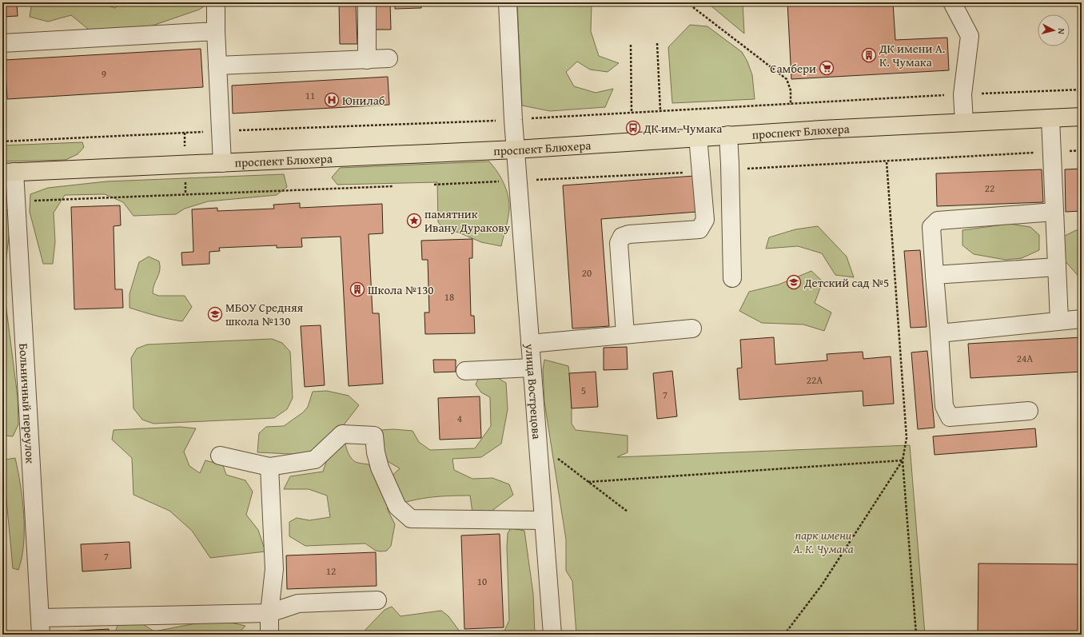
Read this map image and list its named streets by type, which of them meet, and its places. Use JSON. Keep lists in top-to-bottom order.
{
  "streets": {
    "main road": ["проспект Блюхера"],
    "street": ["улица Вострецова", "Больничный переулок"]
  },
  "crossings": [
    ["проспект Блюхера", "улица Вострецова"],
    ["проспект Блюхера", "Больничный переулок"]
  ],
  "parks": ["парк имени А. К. Чумака"],
  "places": {
    "building": ["ДК имени А. К. Чумака", "Школа №130"],
    "supermarket": ["Самбери"],
    "hospital": ["Юнилаб"],
    "bus stop": ["ДК им. Чумака"],
    "place": ["памятник Ивану Дуракову"],
    "school or university": ["Детский сад №5", "МБОУ Средняя школа №130"]
  },
  "house_numbers": [
    "9",
    "11",
    "22",
    "20",
    "18",
    "24А",
    "22А",
    "5",
    "7",
    "4",
    "7",
    "12",
    "10"
  ],
  "north": "right"
}
